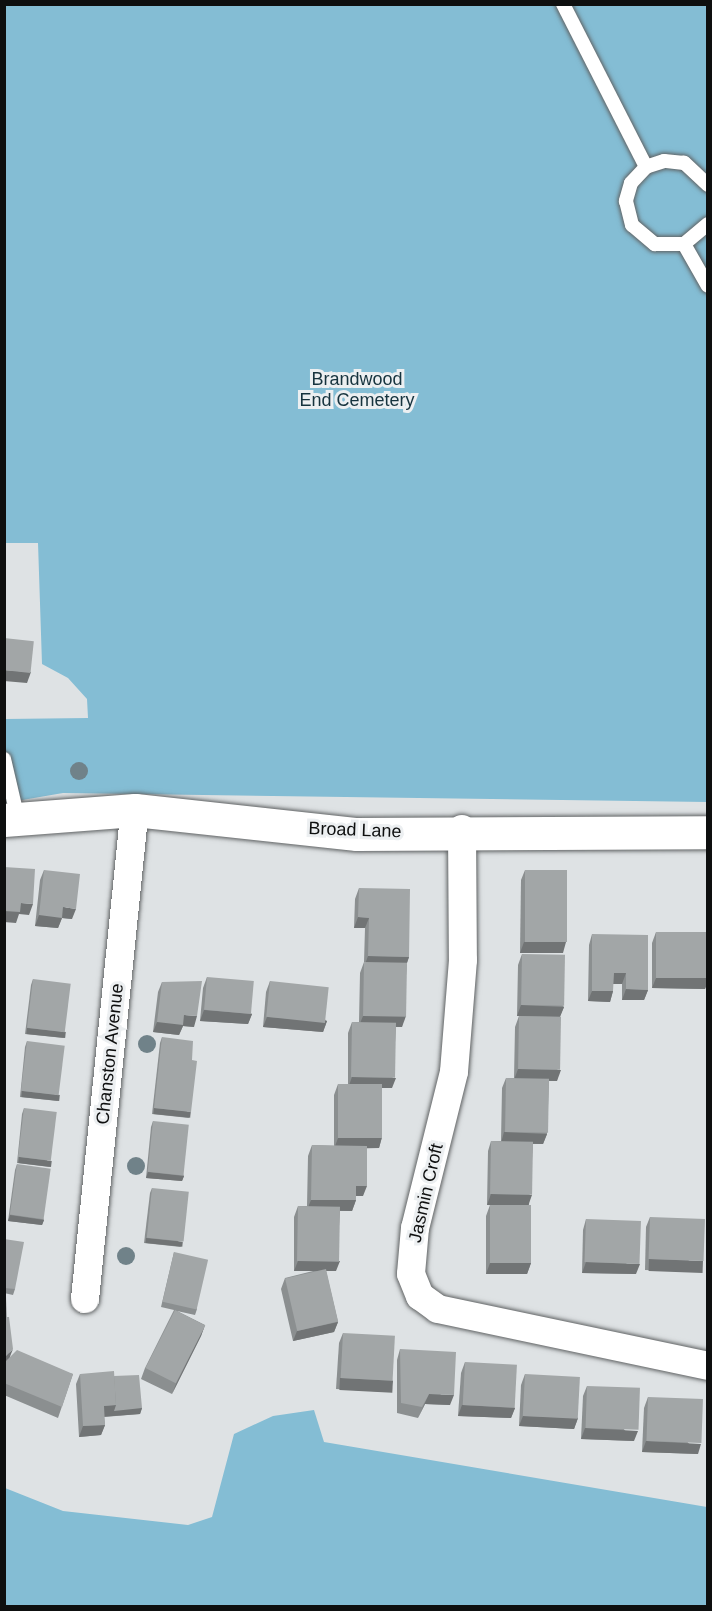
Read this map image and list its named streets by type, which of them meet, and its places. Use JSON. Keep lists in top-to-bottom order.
{
  "streets": {
    "street": ["Broad Lane", "Chanston Avenue", "Jasmin Croft"]
  },
  "crossings": [
    ["Broad Lane", "Chanston Avenue"],
    ["Broad Lane", "Jasmin Croft"]
  ],
  "parks": ["Brandwood End Cemetery"]
}
